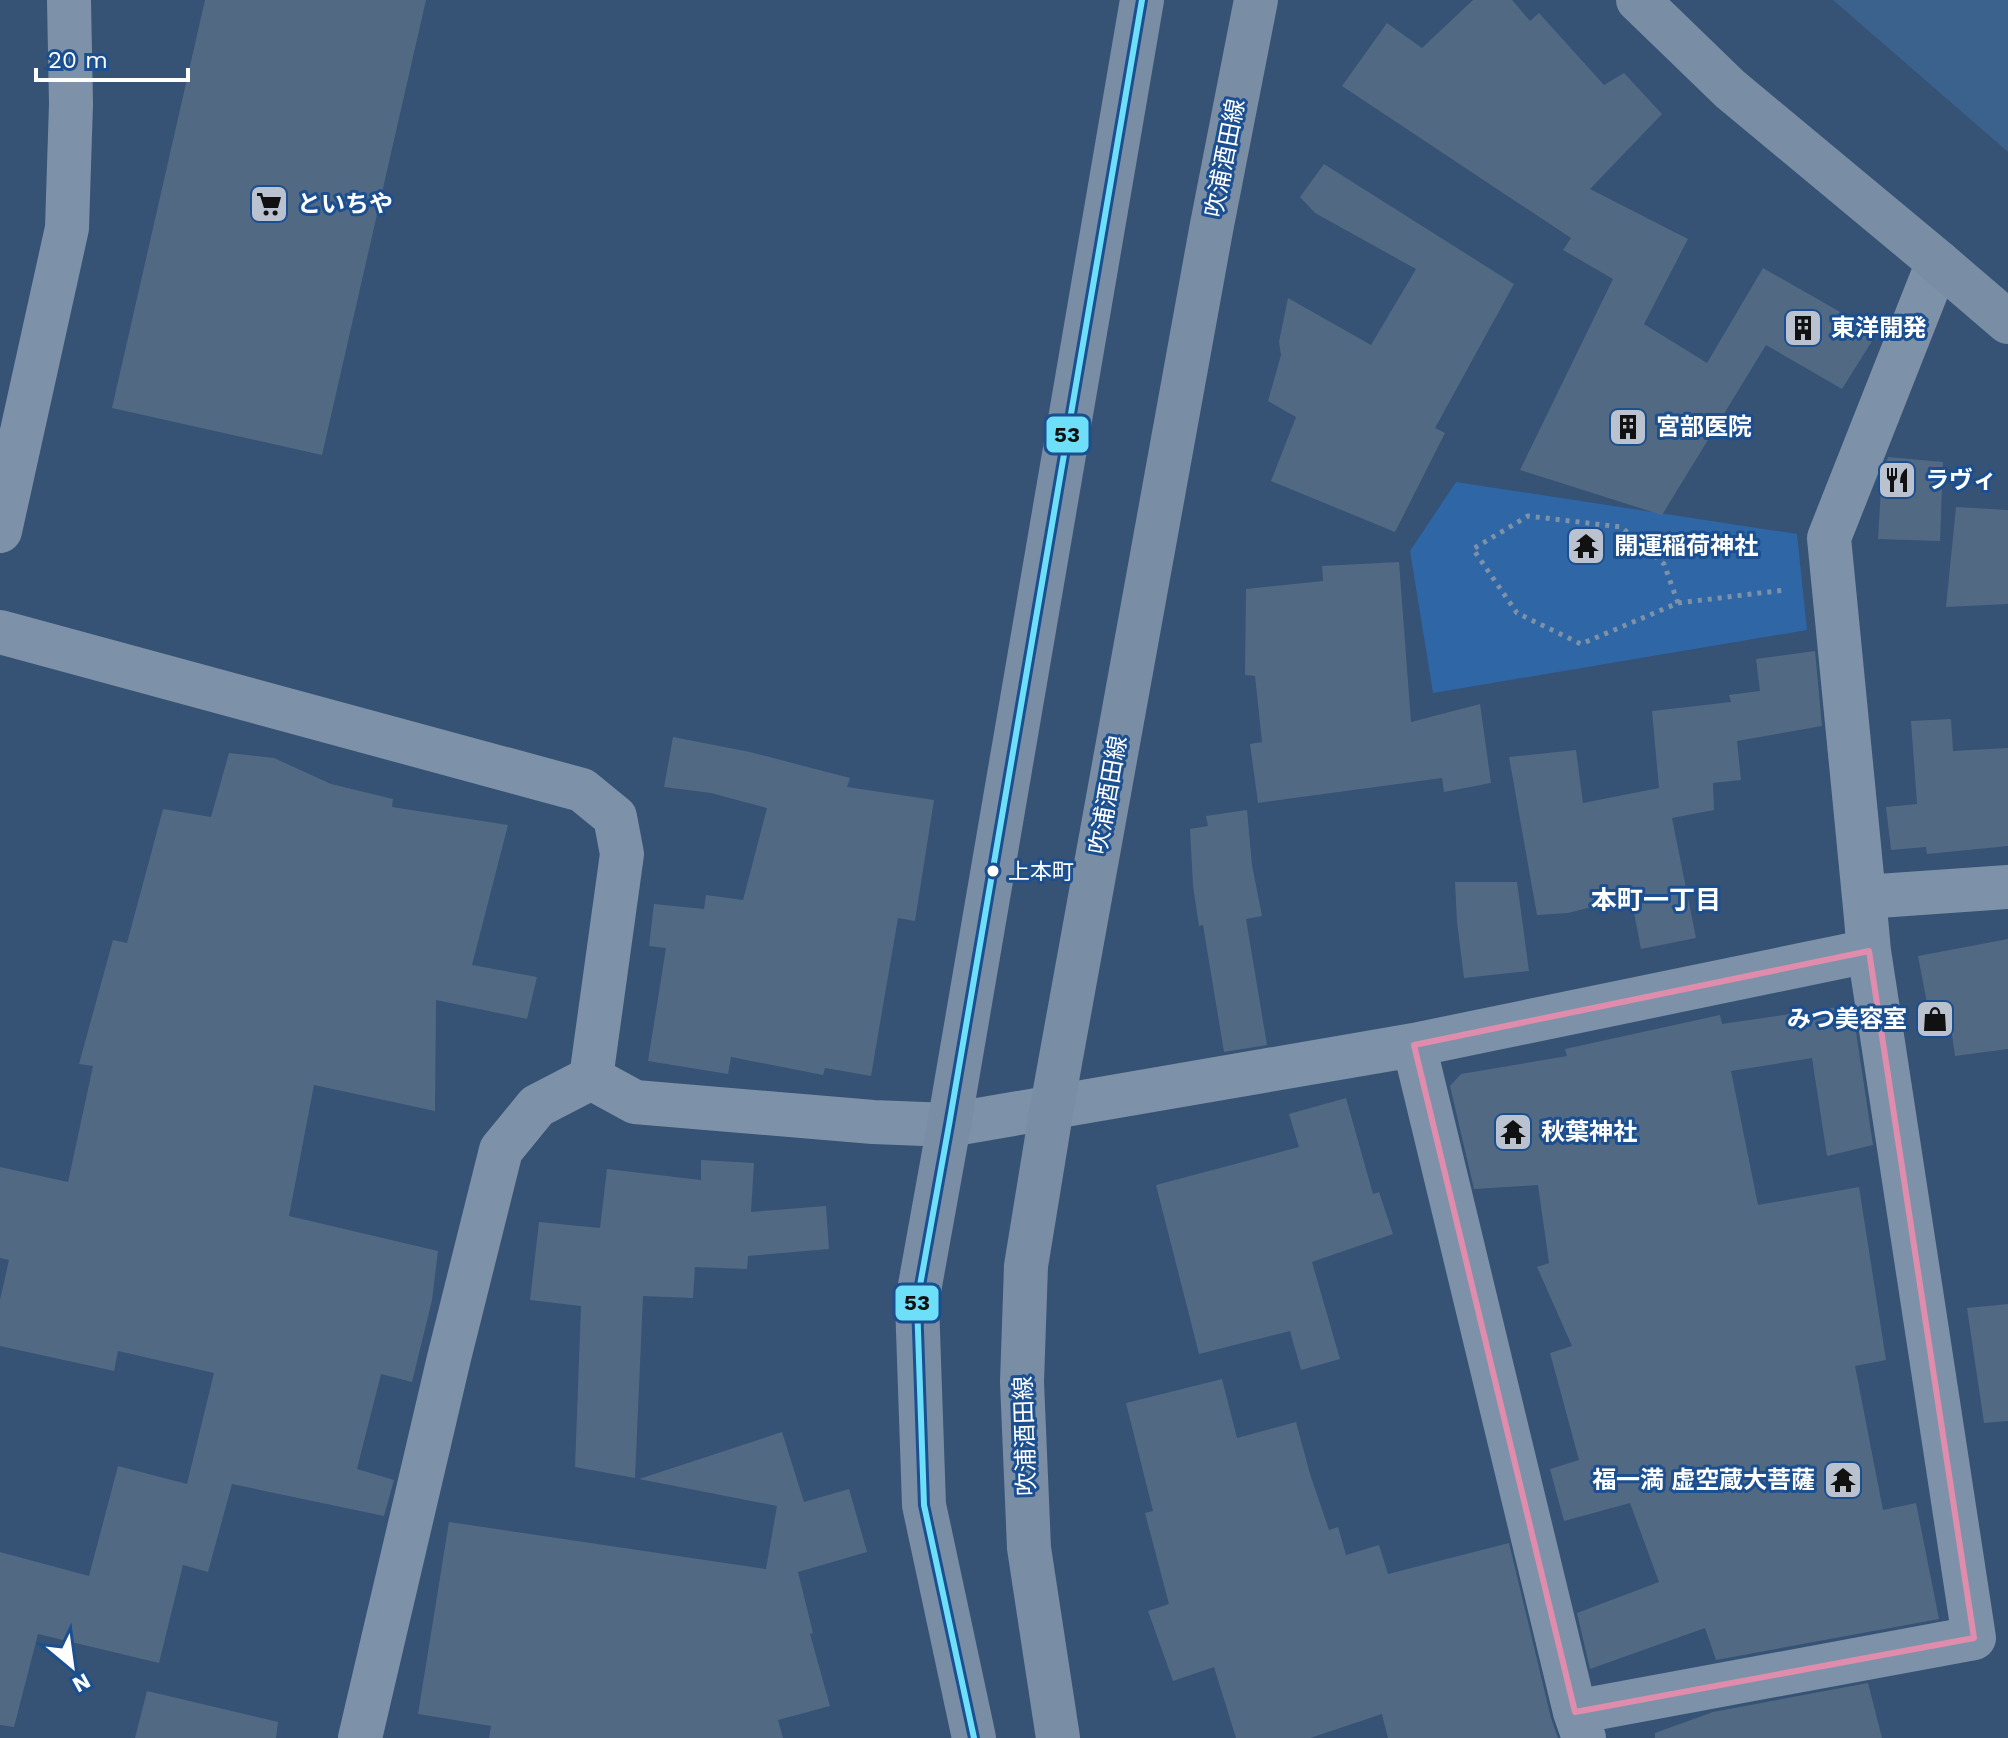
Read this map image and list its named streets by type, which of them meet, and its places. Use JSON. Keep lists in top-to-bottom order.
{
  "streets": {
    "main road": ["吹浦酒田線"]
  },
  "districts": ["本町一丁目"],
  "places": {
    "supermarket": ["といちや"],
    "building": ["東洋開発", "宮部医院"],
    "restaurant": ["ラヴィ"],
    "temple": ["開運稲荷神社", "秋葉神社", "福一満 虚空蔵大菩薩"],
    "other": ["上本町"],
    "shop": ["みつ美容室"]
  },
  "lines": ["transit line 53"],
  "scale_bar": "20 m",
  "north": "bottom right"
}
